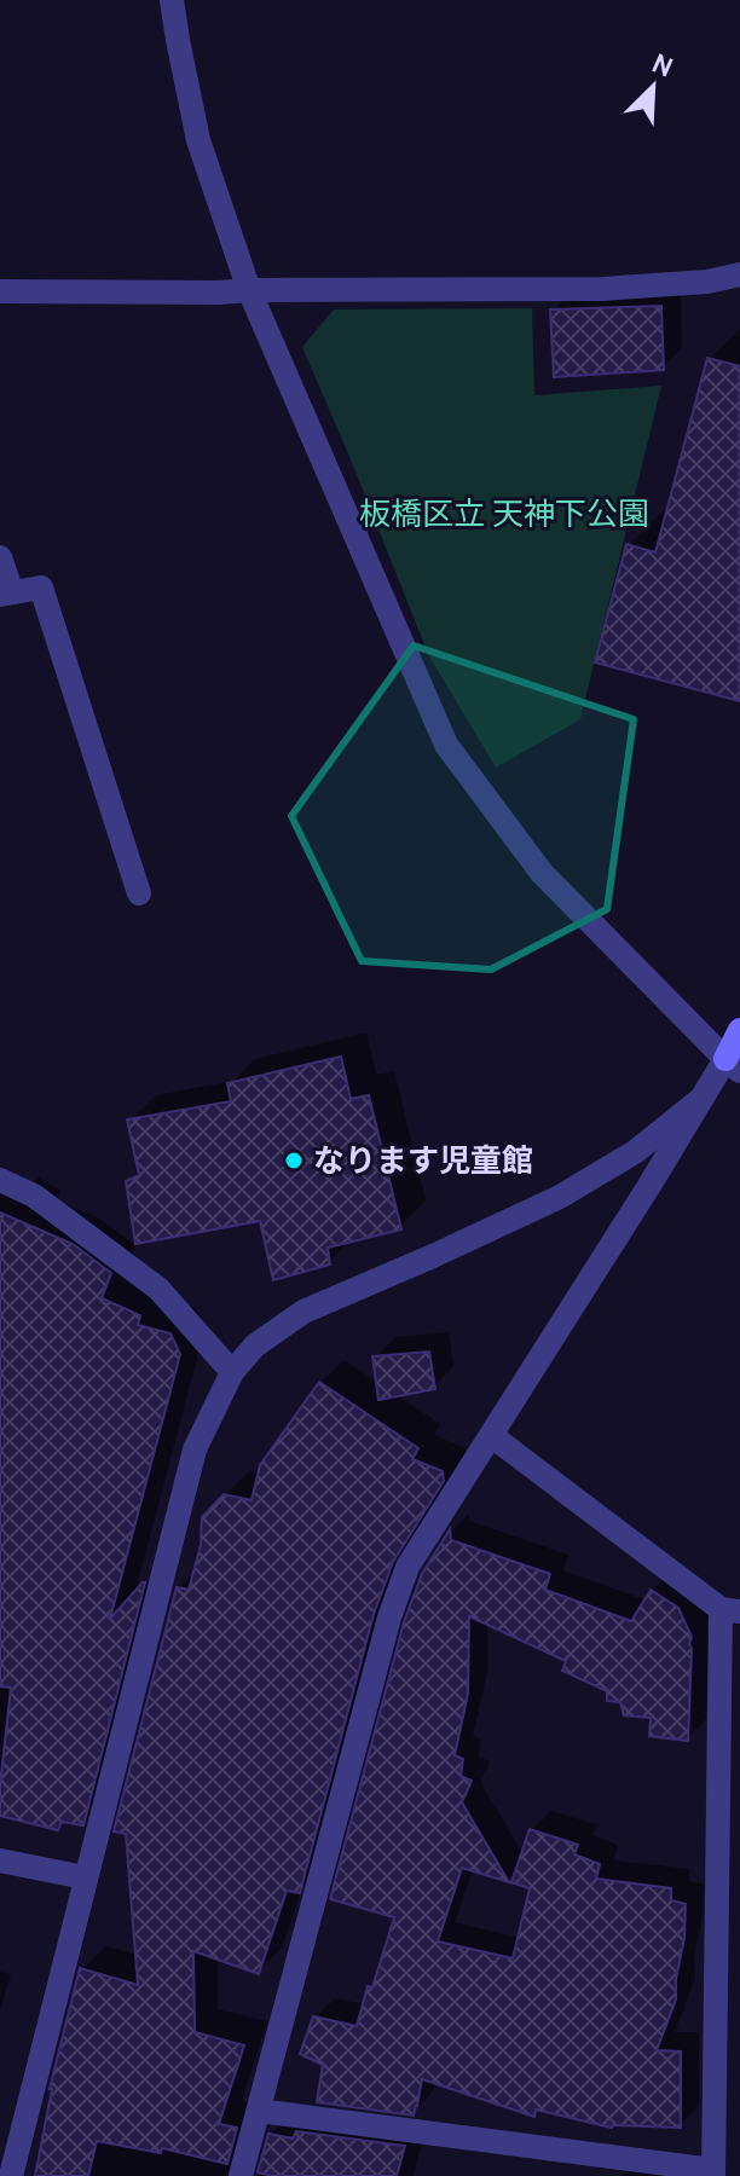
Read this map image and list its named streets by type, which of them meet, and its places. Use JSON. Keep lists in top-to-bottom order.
{
  "parks": ["板橋区立 天神下公園"],
  "places": ["なります児童館"],
  "north": "top right"
}
